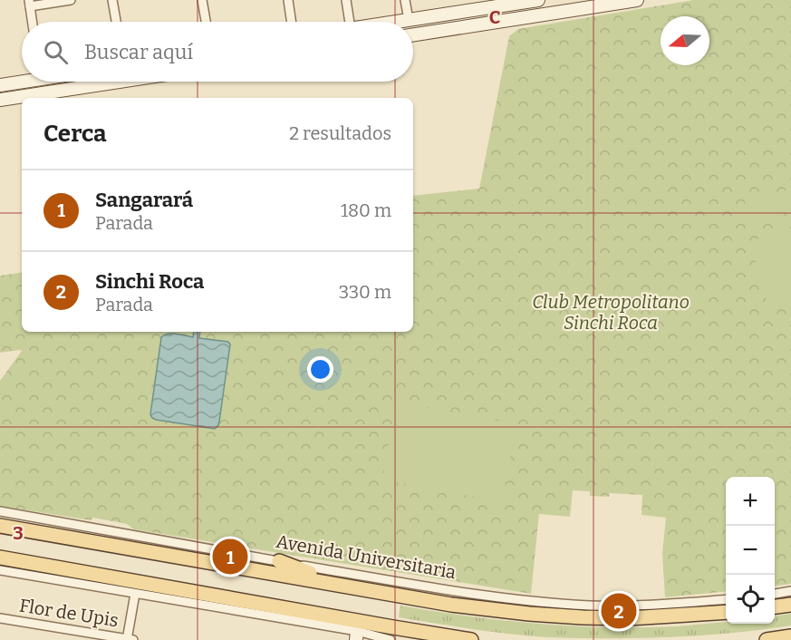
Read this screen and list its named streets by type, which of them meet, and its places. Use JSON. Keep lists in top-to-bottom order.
{
  "streets": {
    "main road": ["Avenida Universitaria"],
    "street": ["Flor de Upis"]
  },
  "parks": ["Club Metropolitano Sinchi Roca"],
  "north": "left",
  "page": {
    "search": "Buscar aquí",
    "heading": ["Cerca", "2 resultados"],
    "list": [
      {
        "mark": "1",
        "name": "Sangarará",
        "note": "Parada",
        "value": "180 m"
      },
      {
        "mark": "2",
        "name": "Sinchi Roca",
        "note": "Parada",
        "value": "330 m"
      }
    ],
    "map_buttons": ["+", "−"],
    "pins": ["1", "2"]
  },
  "grid": {
    "columns": ["C"],
    "rows": ["3"]
  }
}
